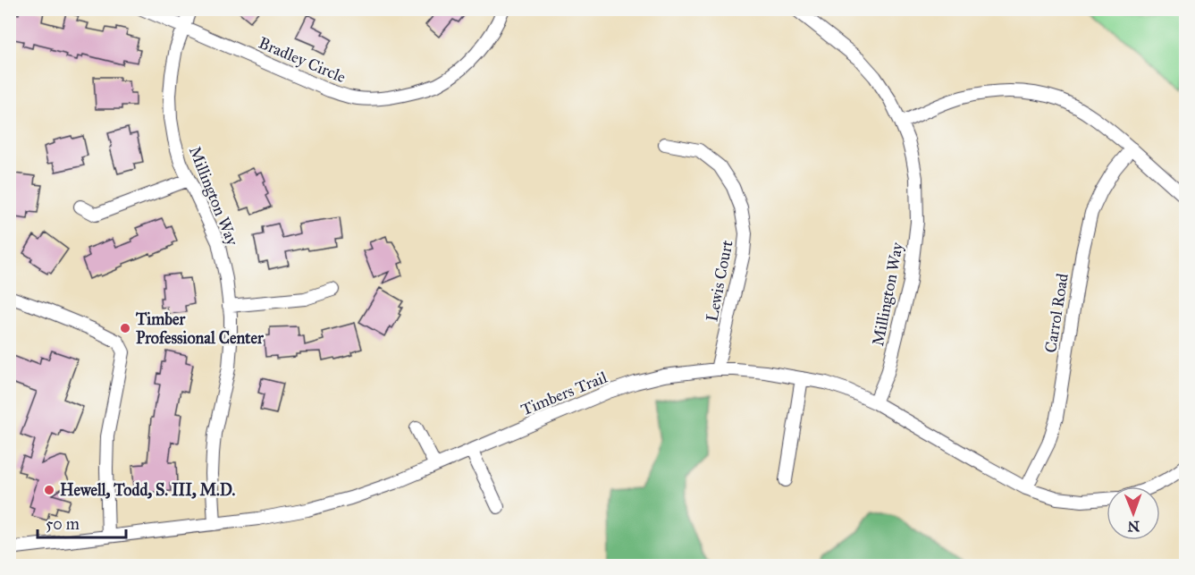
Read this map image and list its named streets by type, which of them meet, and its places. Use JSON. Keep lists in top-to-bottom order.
{
  "streets": {
    "street": [
      "Bradley Circle",
      "Millington Way",
      "Lewis Court",
      "Carrol Road",
      "Timbers Trail"
    ]
  },
  "crossings": [
    ["Bradley Circle", "Millington Way"],
    ["Millington Way", "Timbers Trail"],
    ["Lewis Court", "Timbers Trail"],
    ["Carrol Road", "Timbers Trail"]
  ],
  "places": ["Timber Professional Center", "Hewell, Todd, S. III, M.D."],
  "scale_bar": "50 m",
  "north": "bottom"
}
